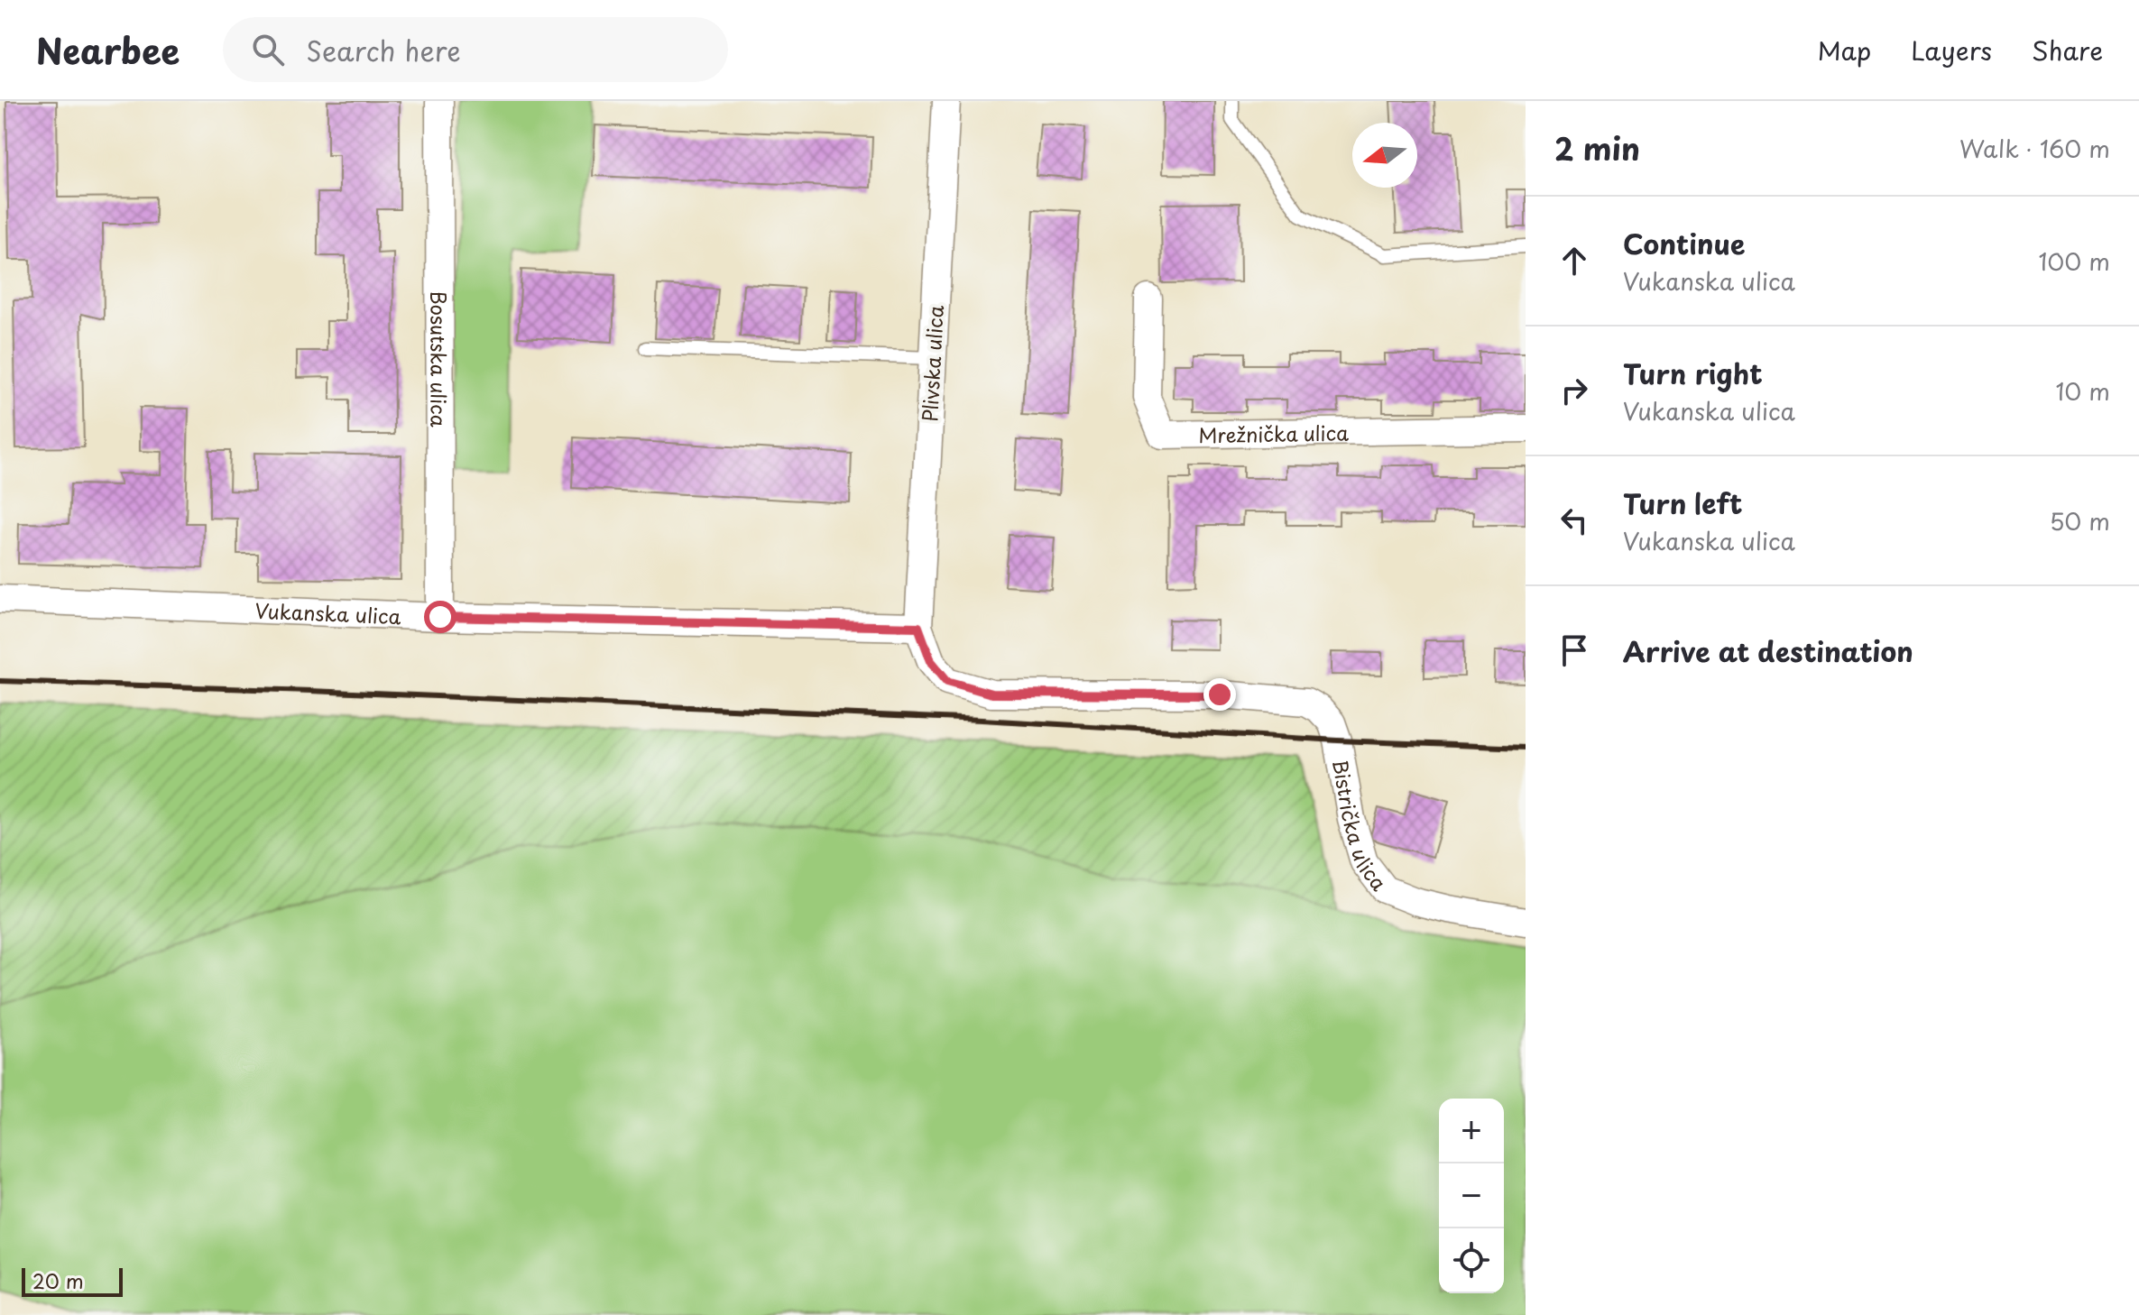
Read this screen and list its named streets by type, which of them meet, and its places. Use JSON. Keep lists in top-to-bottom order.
{
  "streets": {
    "street": [
      "Bosutska ulica",
      "Plivska ulica",
      "Mrežnička ulica",
      "Vukanska ulica",
      "Bistrička ulica"
    ]
  },
  "crossings": [
    ["Bosutska ulica", "Vukanska ulica"],
    ["Plivska ulica", "Vukanska ulica"],
    ["Plivska ulica", "Bistrička ulica"],
    ["Vukanska ulica", "Bistrička ulica"]
  ],
  "scale_bar": "20 m",
  "north": "left",
  "page": {
    "header": "Nearbee",
    "search": "Search here",
    "nav": ["Map", "Layers", "Share"],
    "heading": ["2 min", "Walk · 160 m"],
    "list": [
      ["Continue", "Vukanska ulica", "100 m"],
      ["Turn right", "Vukanska ulica", "10 m"],
      ["Turn left", "Vukanska ulica", "50 m"],
      "Arrive at destination"
    ],
    "map_buttons": ["+", "−"],
    "scale": "20 m"
  }
}
